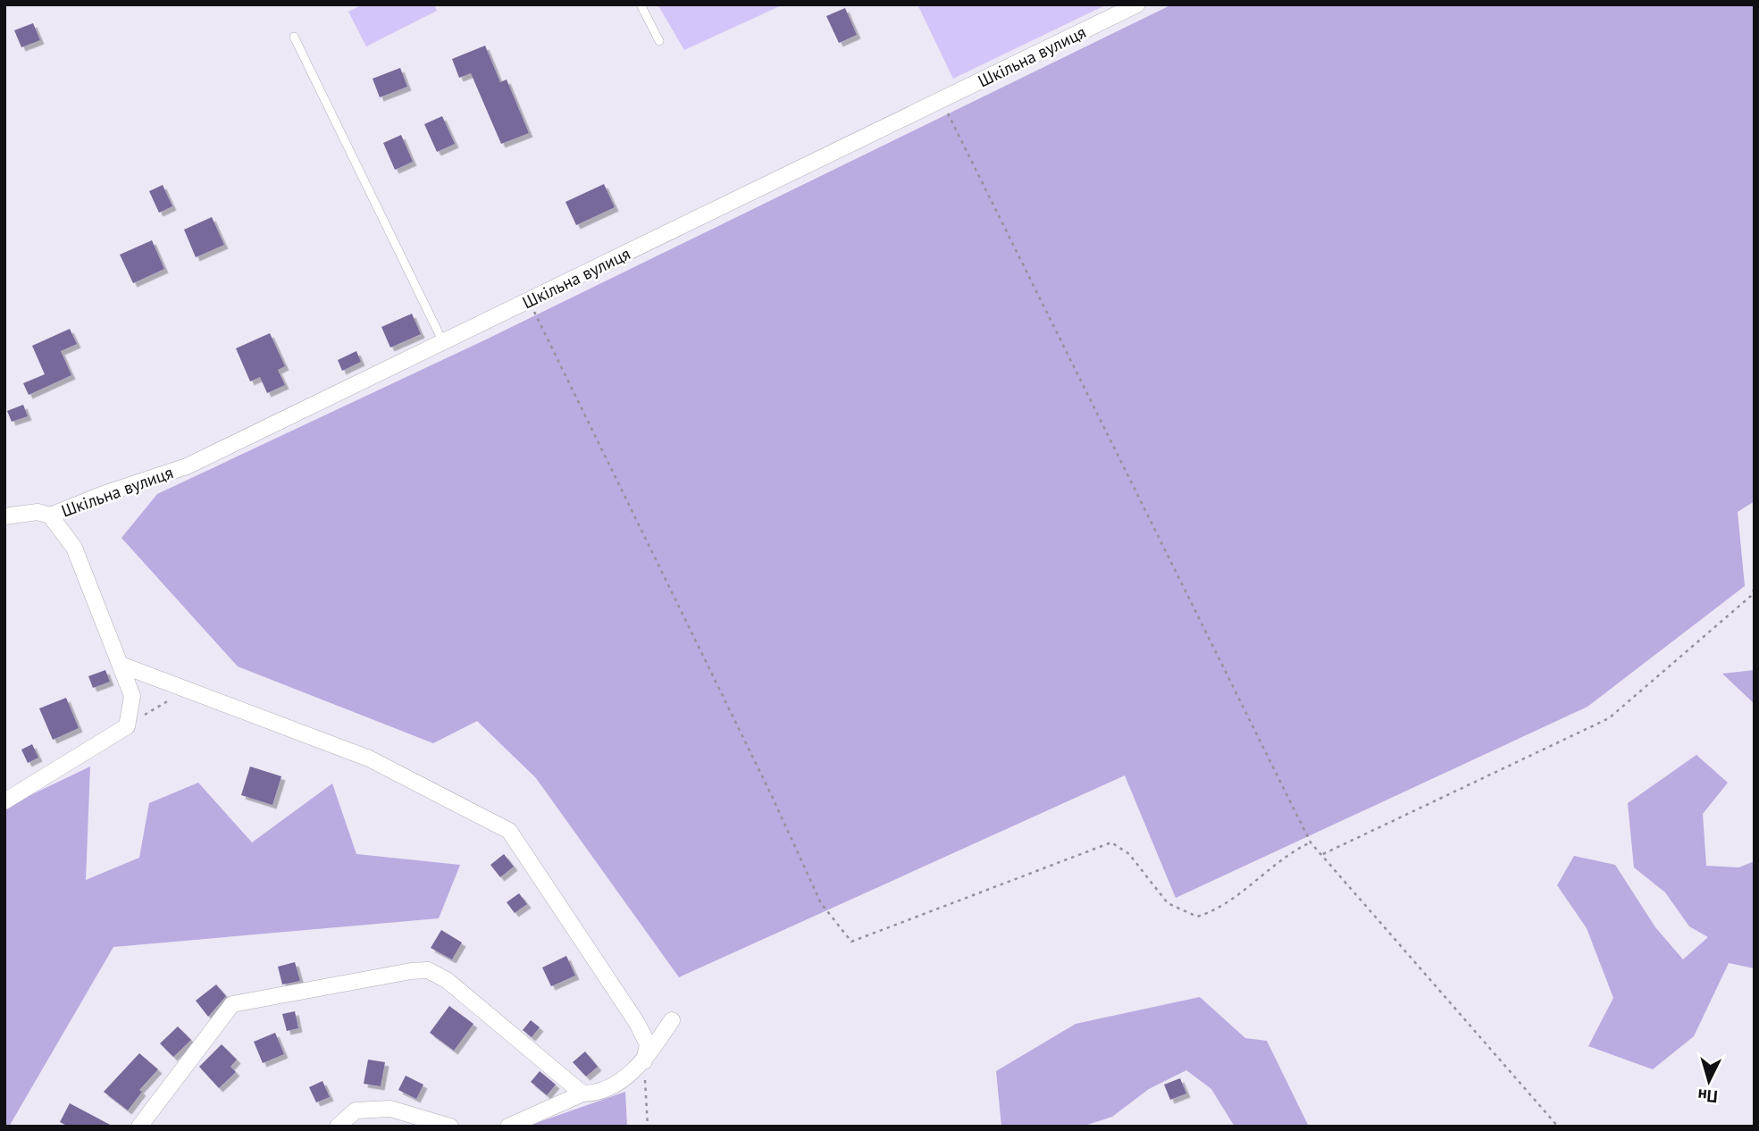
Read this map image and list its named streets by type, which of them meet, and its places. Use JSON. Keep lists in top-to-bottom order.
{
  "streets": {
    "street": ["Шкільна вулиця"]
  },
  "north": "bottom"
}
